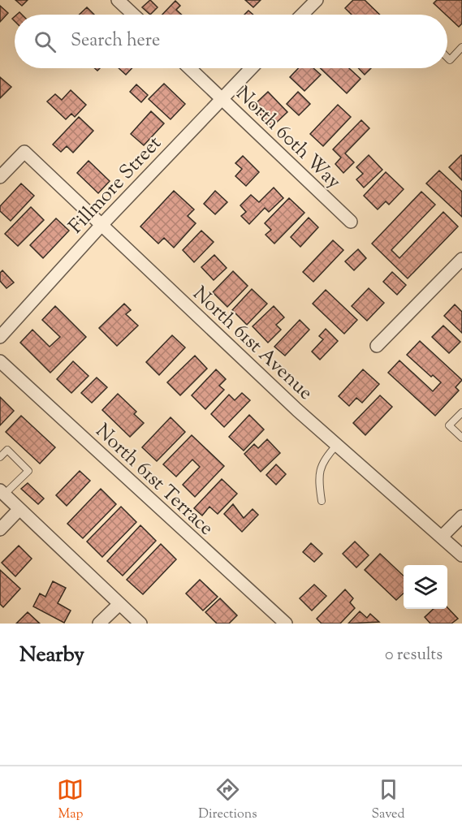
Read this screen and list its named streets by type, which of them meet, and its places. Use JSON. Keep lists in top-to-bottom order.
{
  "streets": {
    "street": [
      "North 60th Way",
      "Fillmore Street",
      "North 61st Avenue",
      "North 61st Terrace"
    ]
  },
  "crossings": [
    ["North 60th Way", "Fillmore Street"],
    ["Fillmore Street", "North 61st Avenue"]
  ],
  "page": {
    "search": "Search here",
    "heading": ["Nearby", "0 results"],
    "nav": ["Map", "Directions", "Saved"]
  }
}
